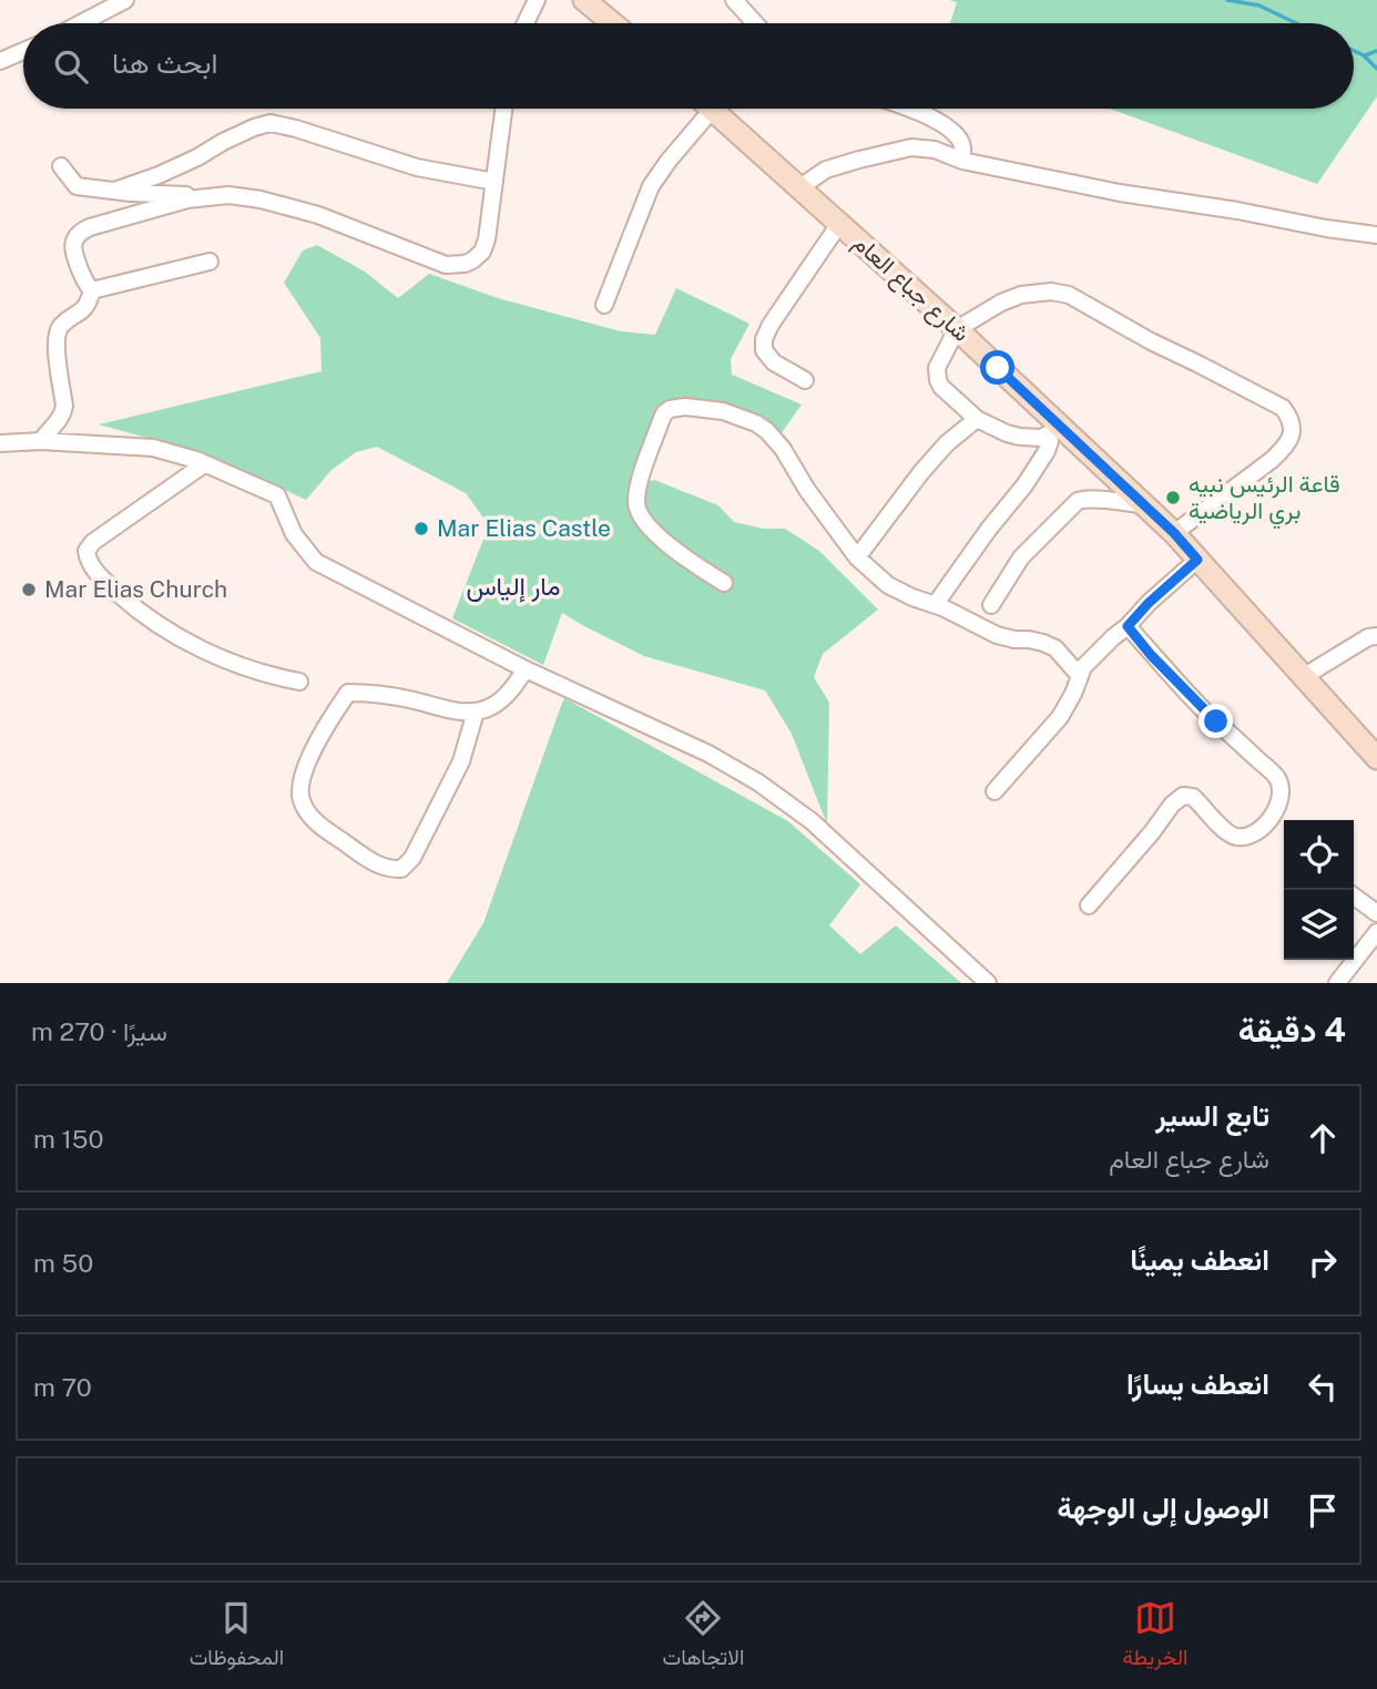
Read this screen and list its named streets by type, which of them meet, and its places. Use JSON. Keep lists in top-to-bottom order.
{
  "streets": {
    "main road": ["شارع جباع العام"]
  },
  "districts": ["مار إلياس"],
  "places": ["قاعة الرئيس نبيه بري الرياضية", "Mar Elias Castle", "Mar Elias Church"],
  "page": {
    "search": "ابحث هنا",
    "heading": ["4 دقيقة", "سيرًا · 270 m"],
    "list": [
      ["تابع السير", "شارع جباع العام", "150 m"],
      ["انعطف يمينًا", "50 m"],
      ["انعطف يسارًا", "70 m"],
      "الوصول إلى الوجهة"
    ],
    "nav": ["الخريطة", "الاتجاهات", "المحفوظات"]
  }
}
